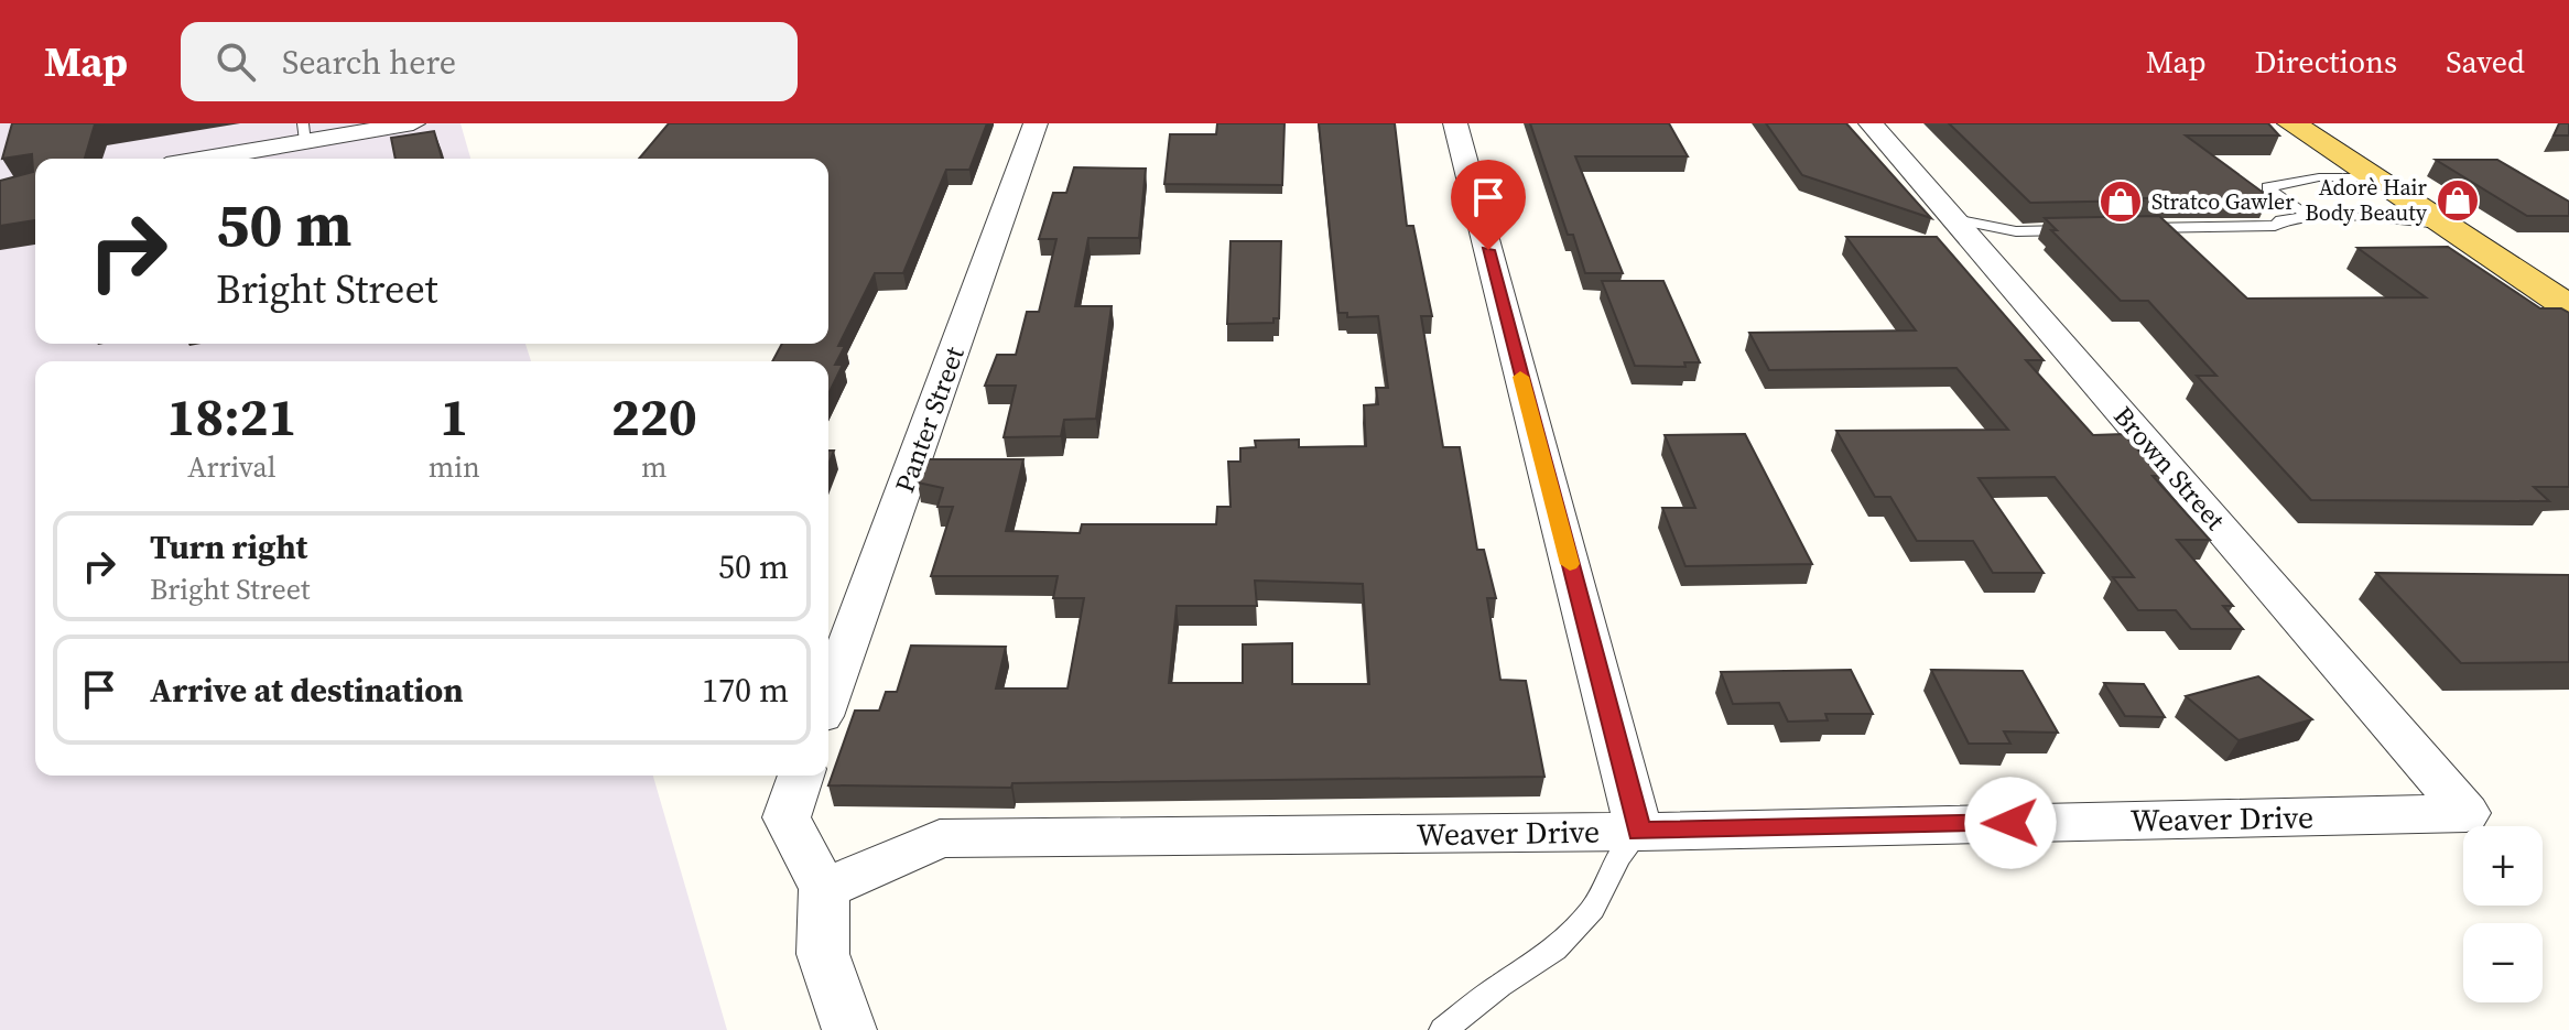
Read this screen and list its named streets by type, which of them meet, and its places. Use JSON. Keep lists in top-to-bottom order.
{
  "streets": {
    "street": ["Panter Street", "Brown Street", "Weaver Drive"]
  },
  "crossings": [
    ["Brown Street", "Weaver Drive"]
  ],
  "places": {
    "shop": ["Adorè Hair Body Beauty", "Stratco Gawler"]
  },
  "page": {
    "header": "Map",
    "search": "Search here",
    "nav": ["Map", "Directions", "Saved"],
    "turn": ["50 m", "Bright Street"],
    "eta": [
      "18:21",
      "Arrival",
      "1",
      "min",
      "220",
      "m"
    ],
    "list": [
      {
        "name": "Turn right",
        "note": "Bright Street",
        "value": "50 m"
      },
      {
        "name": "Arrive at destination",
        "value": "170 m"
      }
    ],
    "map_buttons": ["+", "−"]
  }
}
